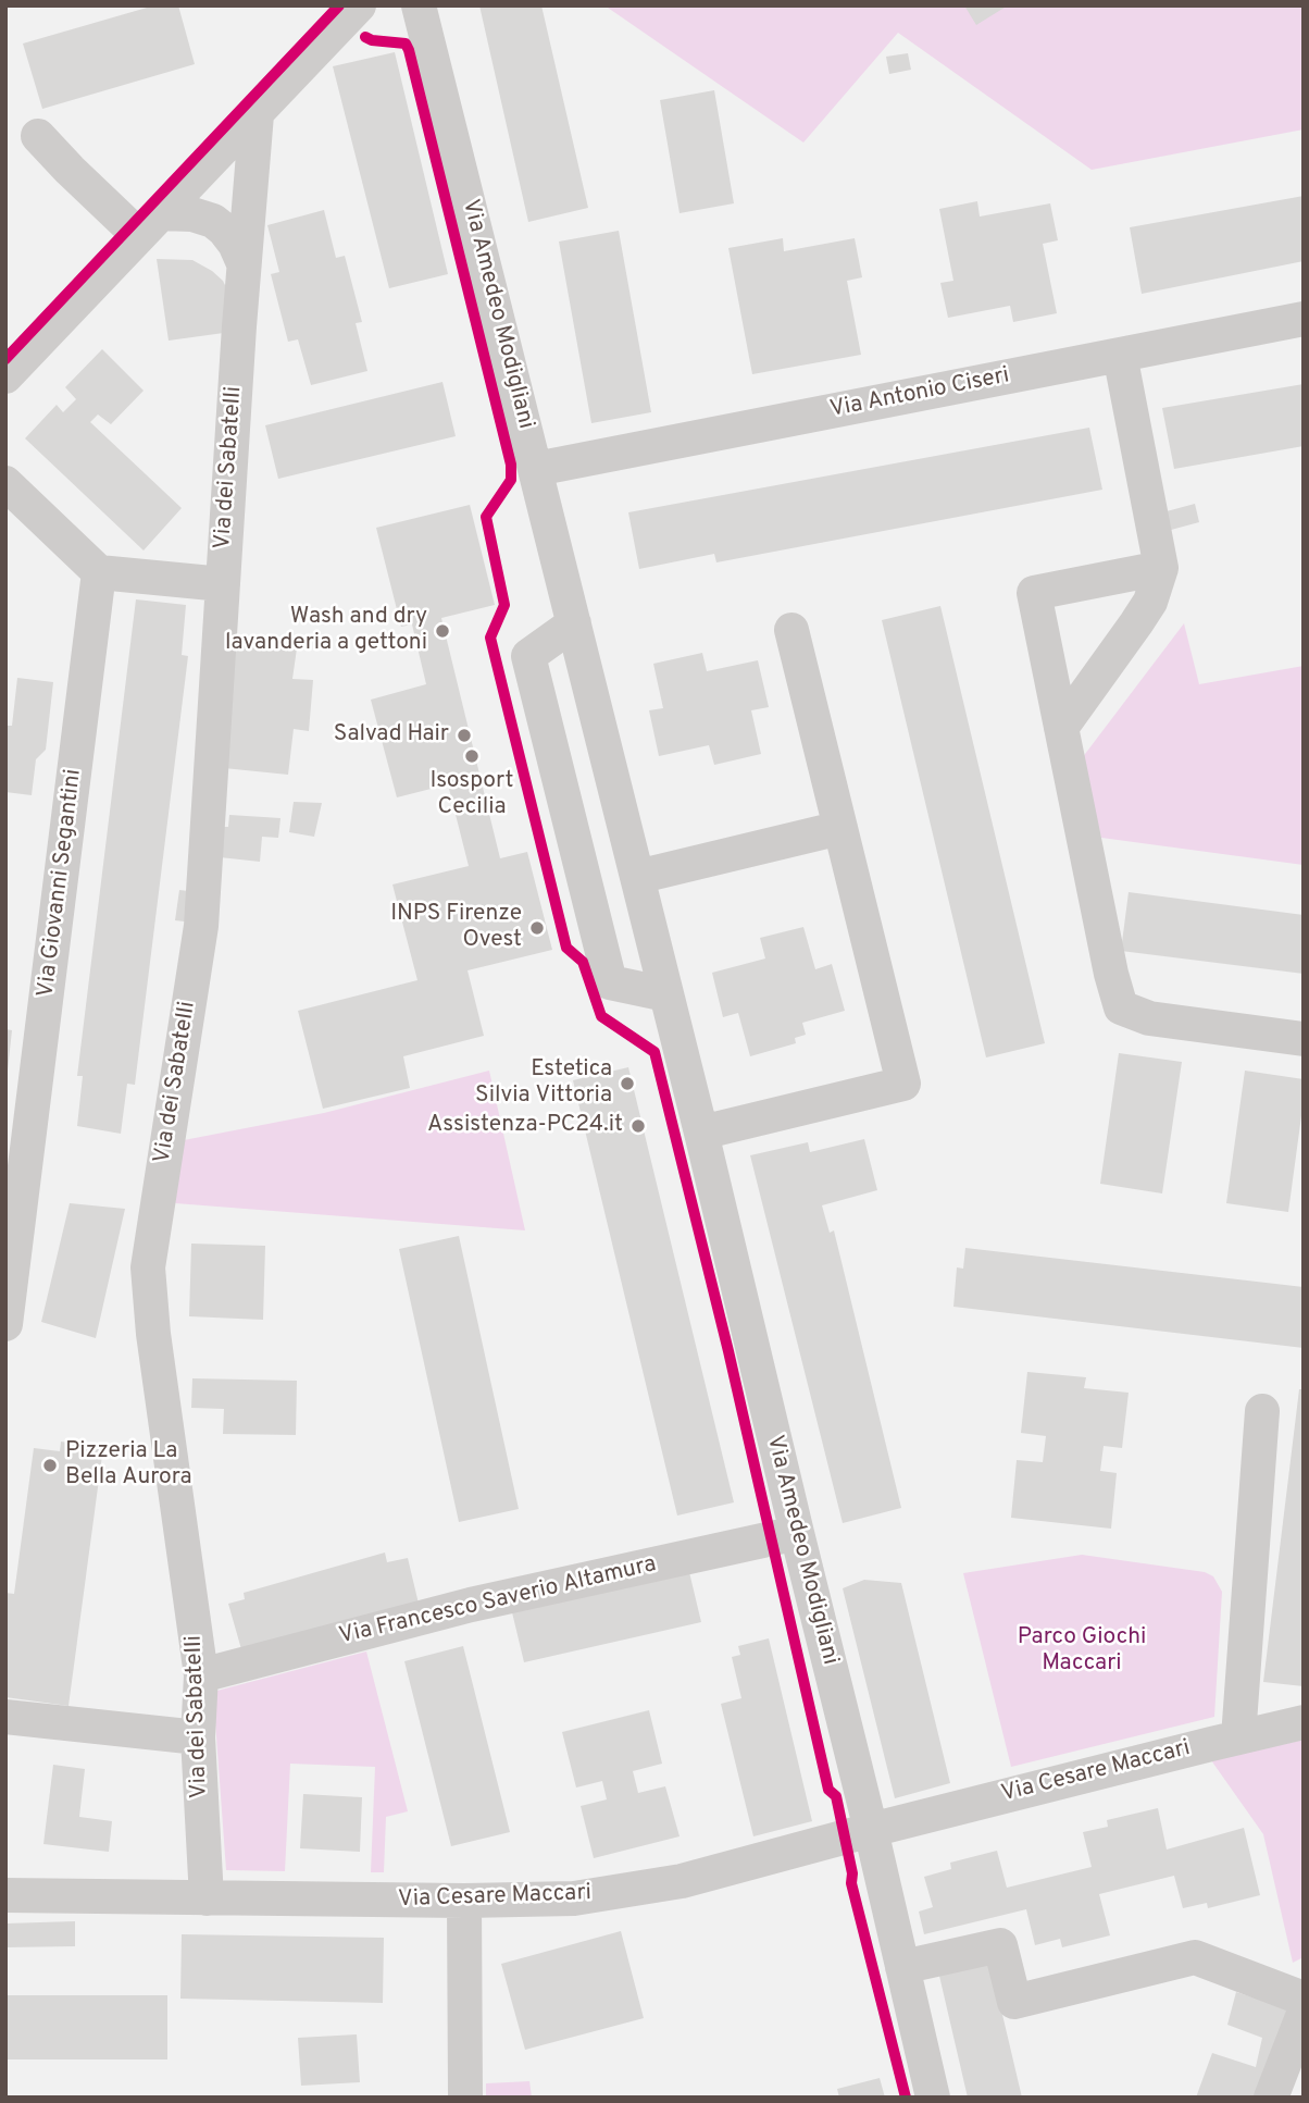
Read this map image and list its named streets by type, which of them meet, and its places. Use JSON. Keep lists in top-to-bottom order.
{
  "streets": {
    "street": [
      "Via Amedeo Modigliani",
      "Via Antonio Ciseri",
      "Via dei Sabatelli",
      "Via Giovanni Segantini",
      "Via Francesco Saverio Altamura",
      "Via Cesare Maccari"
    ]
  },
  "crossings": [
    ["Via Amedeo Modigliani", "Via Antonio Ciseri"],
    ["Via Amedeo Modigliani", "Via Francesco Saverio Altamura"],
    ["Via Amedeo Modigliani", "Via Cesare Maccari"],
    ["Via dei Sabatelli", "Via Francesco Saverio Altamura"],
    ["Via dei Sabatelli", "Via Cesare Maccari"]
  ],
  "parks": ["Parco Giochi Maccari"],
  "places": [
    "Wash and dry lavanderia a gettoni",
    "Salvad Hair",
    "Isosport Cecilia",
    "INPS Firenze Ovest",
    "Estetica Silvia Vittoria",
    "Assistenza-PC24.it",
    "Pizzeria La Bella Aurora"
  ]
}
